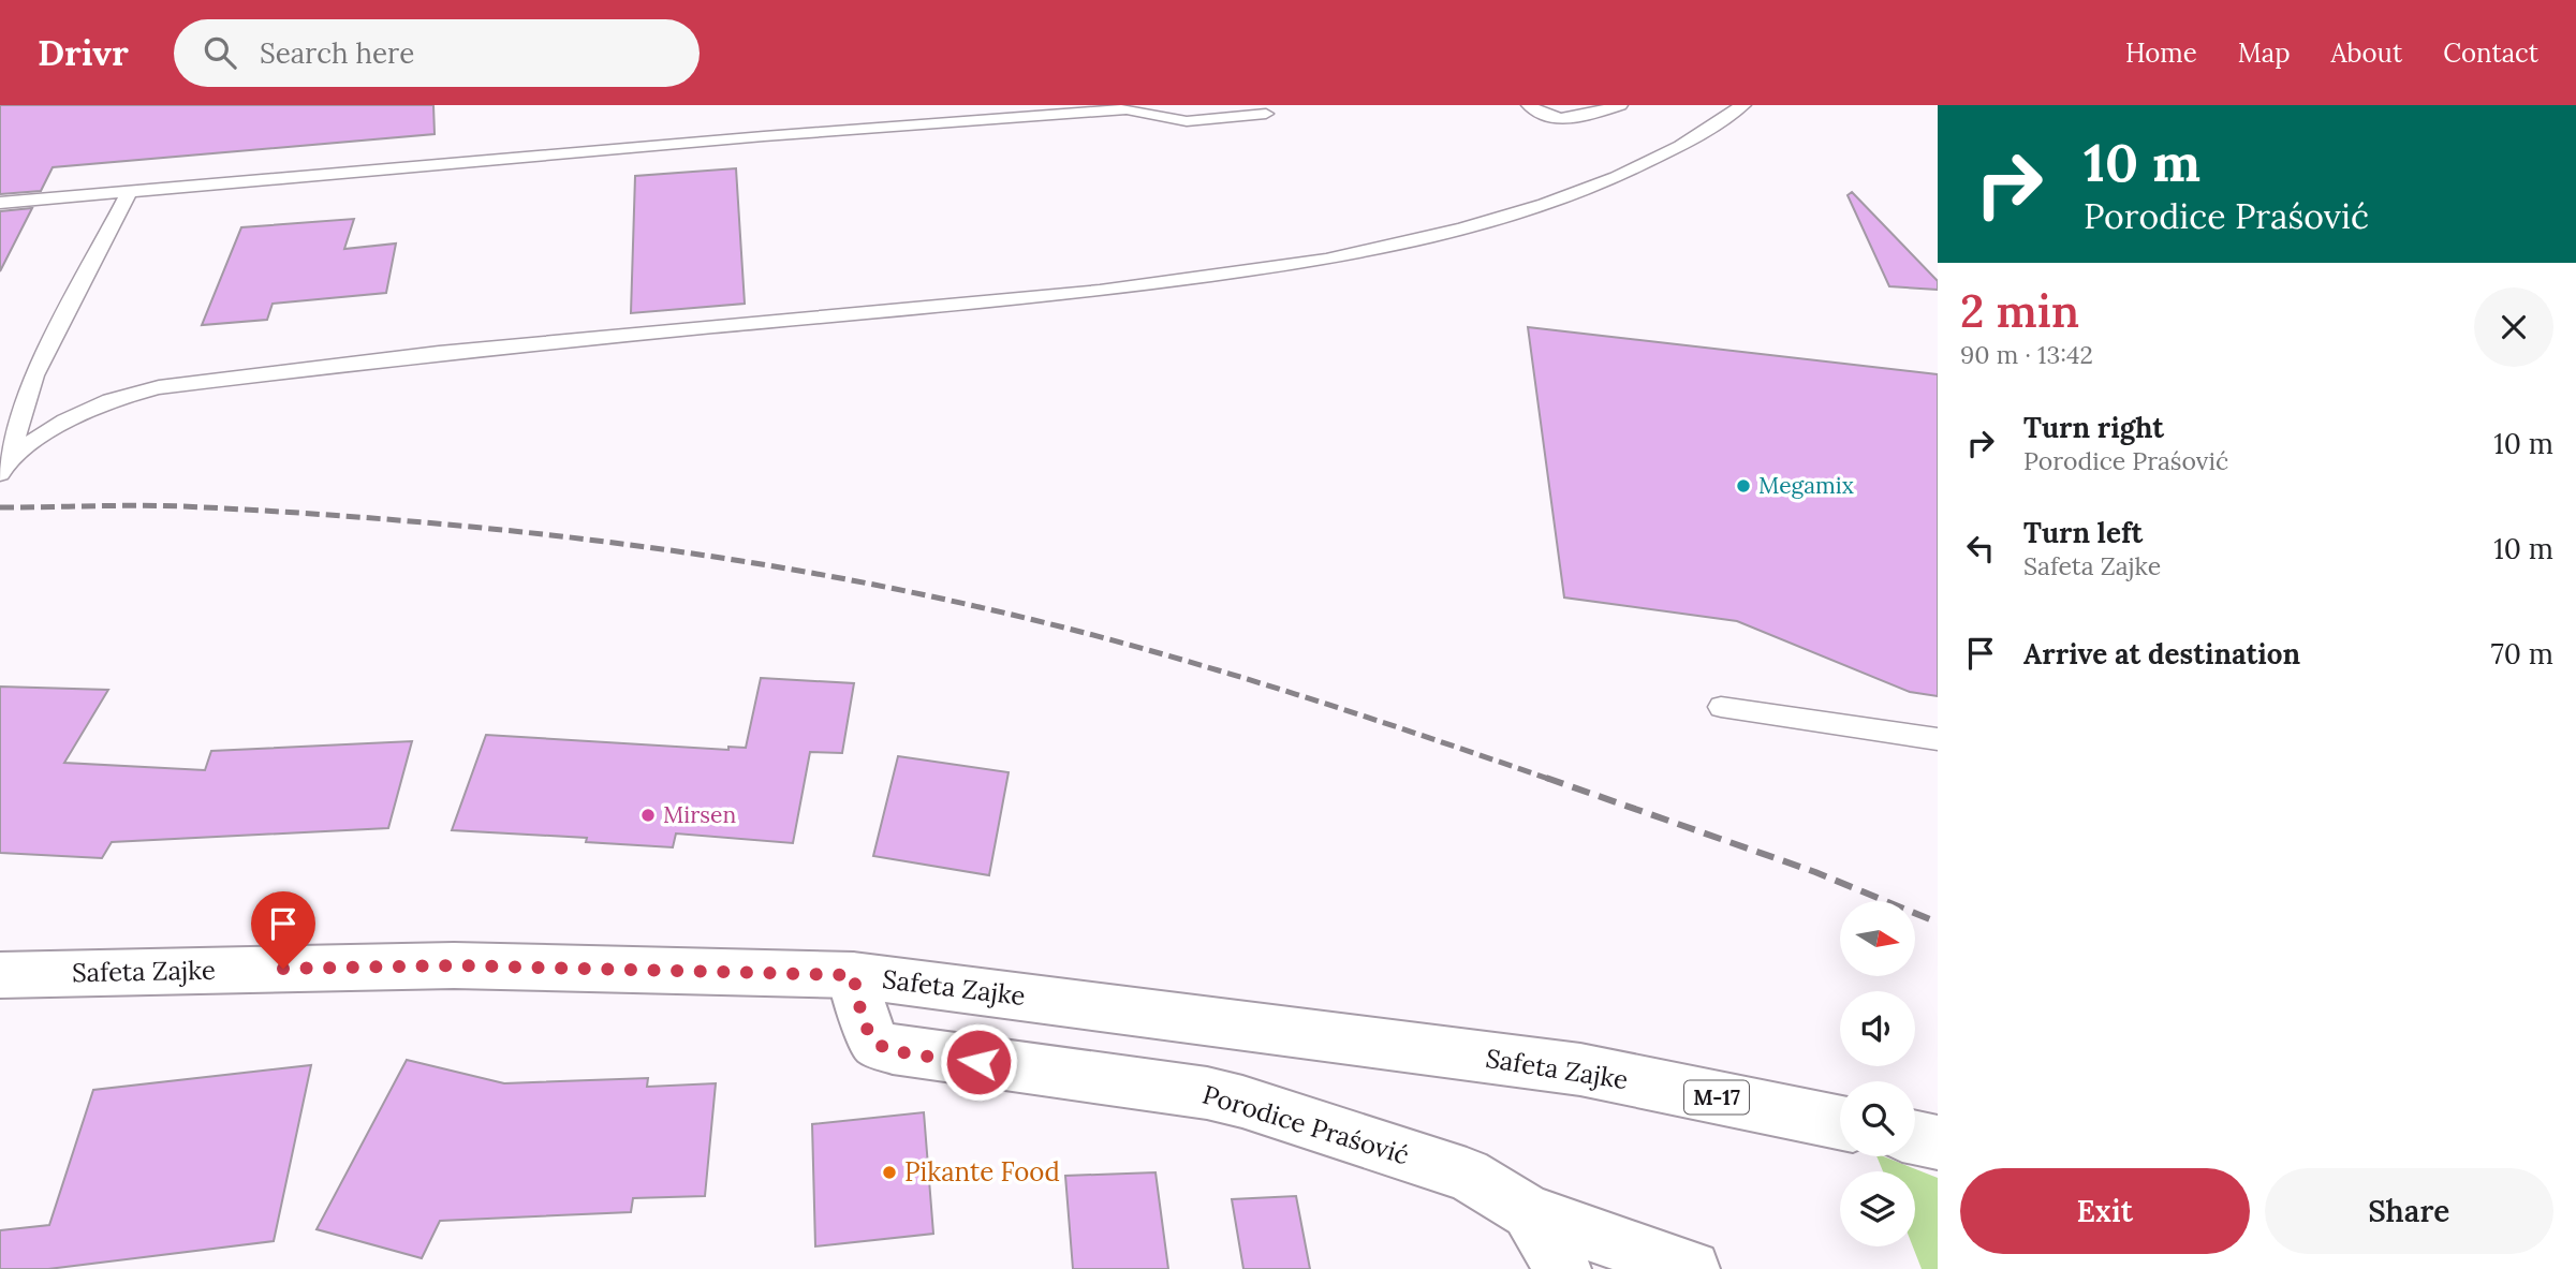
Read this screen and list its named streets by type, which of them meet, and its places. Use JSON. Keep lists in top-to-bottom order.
{
  "streets": {
    "main road": ["Safeta Zajke", "M-17", "Porodice Praśović"]
  },
  "crossings": [
    ["Safeta Zajke", "Porodice Praśović"]
  ],
  "places": ["Megamix", "Mirsen", "Pikante Food"],
  "north": "right",
  "page": {
    "header": "Drivr",
    "search": "Search here",
    "nav": [
      "Home",
      "Map",
      "About",
      "Contact"
    ],
    "turn": ["10 m", "Porodice Praśović"],
    "heading": ["2 min", "90 m · 13:42"],
    "list": [
      {
        "name": "Turn right",
        "note": "Porodice Praśović",
        "value": "10 m"
      },
      {
        "name": "Turn left",
        "note": "Safeta Zajke",
        "value": "10 m"
      },
      {
        "name": "Arrive at destination",
        "value": "70 m"
      }
    ],
    "buttons": ["Exit", "Share"]
  }
}
